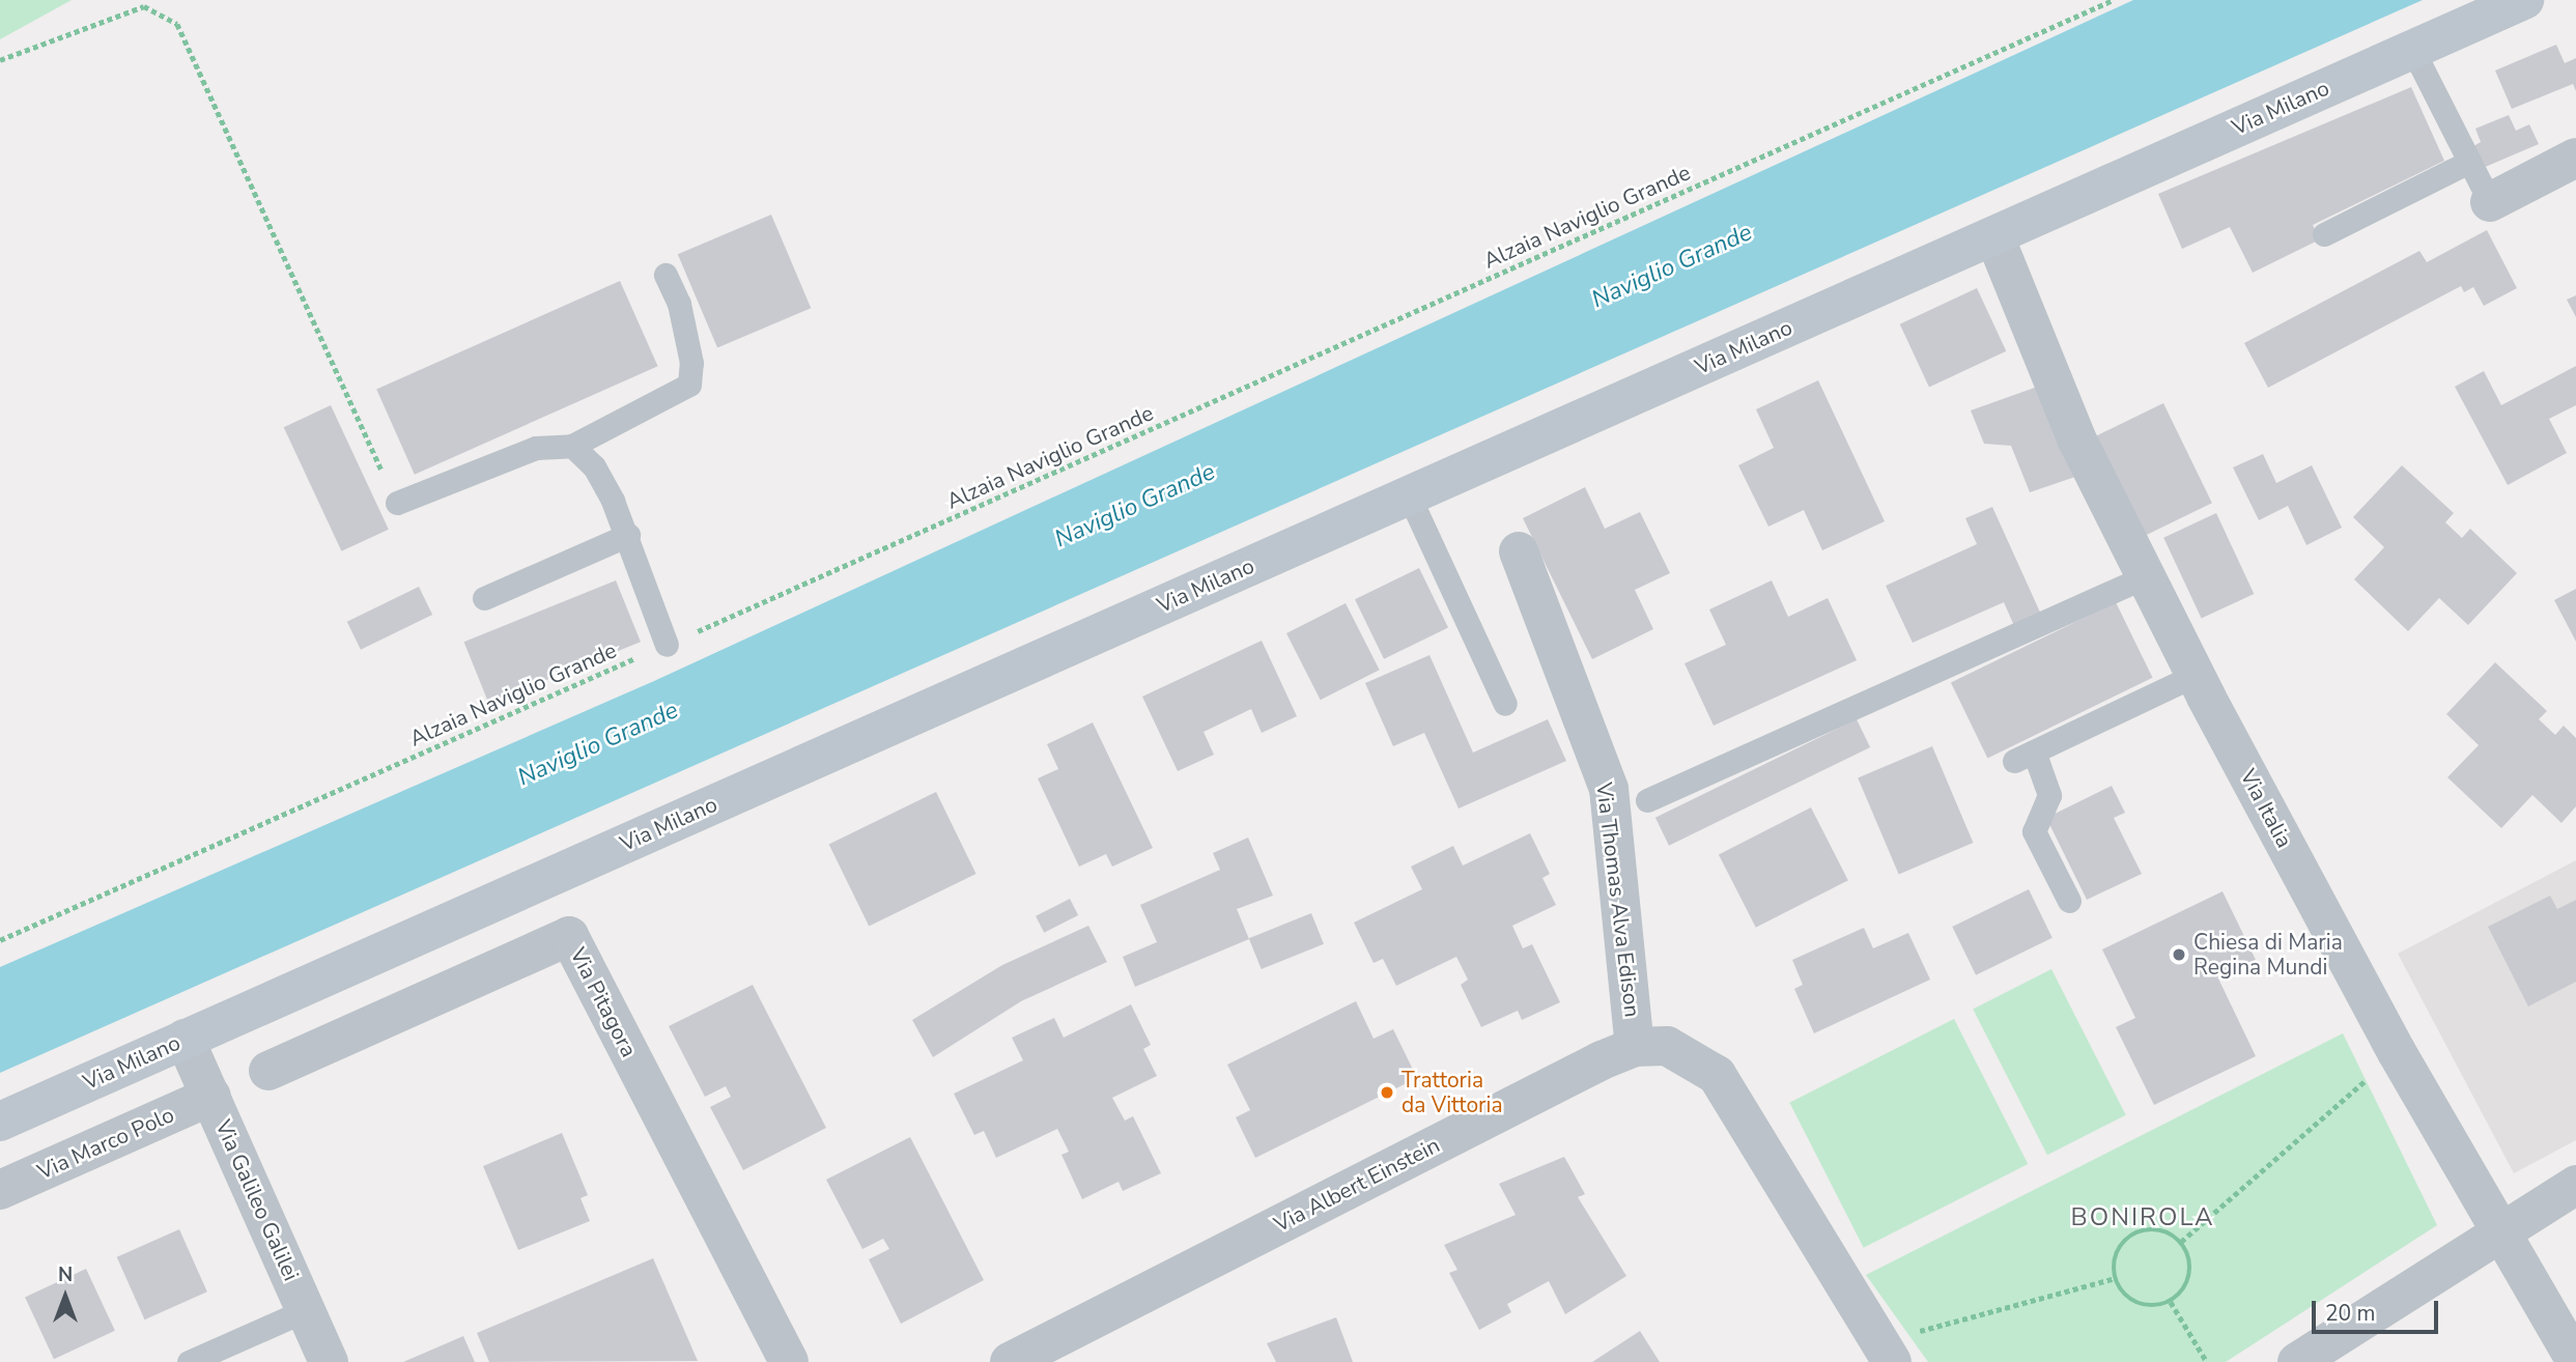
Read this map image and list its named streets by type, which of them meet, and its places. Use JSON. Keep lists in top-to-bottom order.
{
  "streets": {
    "main road": ["Via Milano"],
    "street": [
      "Via Italia",
      "Via Thomas Alva Edison",
      "Via Pitagora",
      "Via Marco Polo",
      "Via Albert Einstein",
      "Via Galileo Galilei"
    ],
    "path": ["Alzaia Naviglio Grande"]
  },
  "crossings": [
    ["Via Milano", "Via Italia"],
    ["Via Milano", "Via Galileo Galilei"],
    ["Via Thomas Alva Edison", "Via Albert Einstein"],
    ["Via Marco Polo", "Via Galileo Galilei"]
  ],
  "districts": ["BONIROLA"],
  "water": ["Naviglio Grande"],
  "places": ["Chiesa di Maria Regina Mundi", "Trattoria da Vittoria"],
  "scale_bar": "20 m",
  "north": "top"
}
